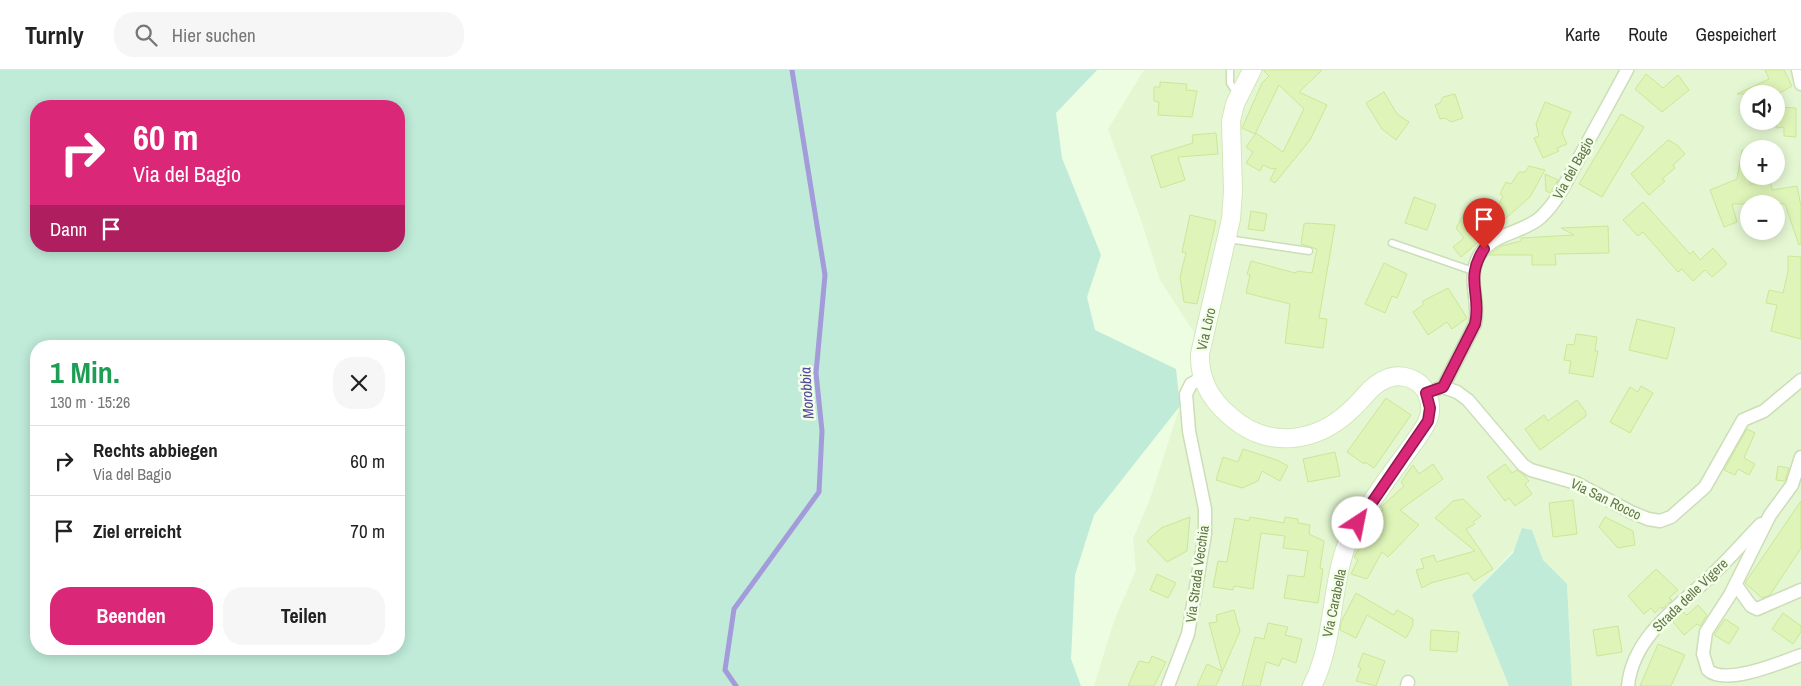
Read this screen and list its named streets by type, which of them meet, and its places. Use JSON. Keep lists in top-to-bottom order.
{
  "streets": {
    "street": [
      "Via del Bagio",
      "Via Lôro",
      "Via San Rocco",
      "Via Strada Vecchia",
      "Strada delle Vigere",
      "Via Carabella"
    ]
  },
  "crossings": [
    ["Via Lôro", "Via Strada Vecchia"],
    ["Via Lôro", "Via Carabella"]
  ],
  "water": ["Morobbia"],
  "page": {
    "header": "Turnly",
    "search": "Hier suchen",
    "nav": ["Karte", "Route", "Gespeichert"],
    "map_buttons": ["+", "−"],
    "turn": ["60 m", "Via del Bagio"],
    "then": "Dann",
    "heading": ["1 Min.", "130 m · 15:26"],
    "list": [
      {
        "name": "Rechts abbiegen",
        "note": "Via del Bagio",
        "value": "60 m"
      },
      {
        "name": "Ziel erreicht",
        "value": "70 m"
      }
    ],
    "buttons": ["Beenden", "Teilen"]
  }
}
